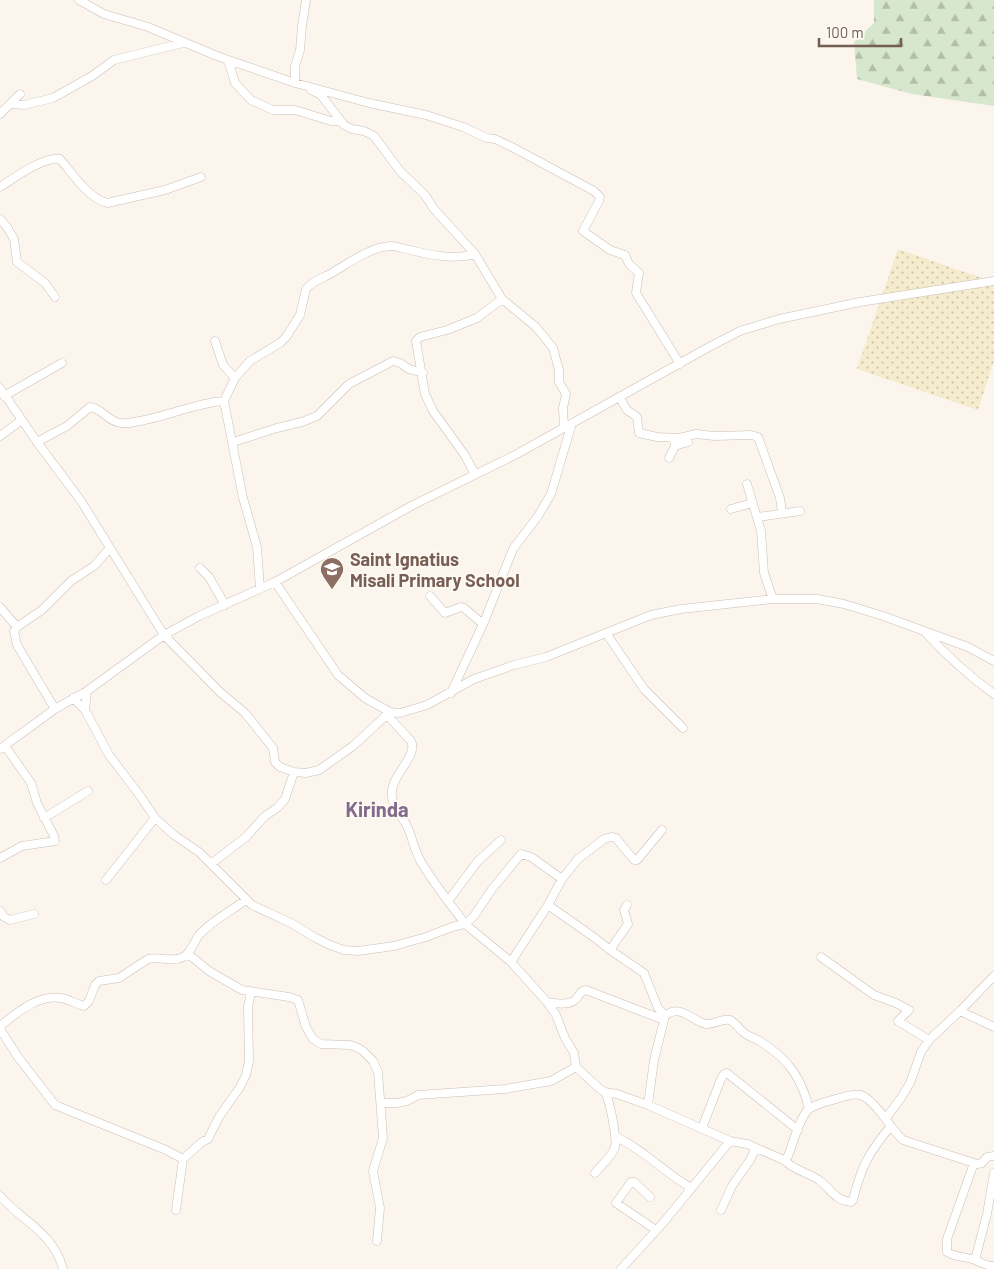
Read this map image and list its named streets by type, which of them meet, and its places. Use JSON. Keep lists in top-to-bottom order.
{
  "districts": ["Kirinda"],
  "places": {
    "school or university": ["Saint Ignatius Misali Primary School"]
  },
  "scale_bar": "100 m"
}
